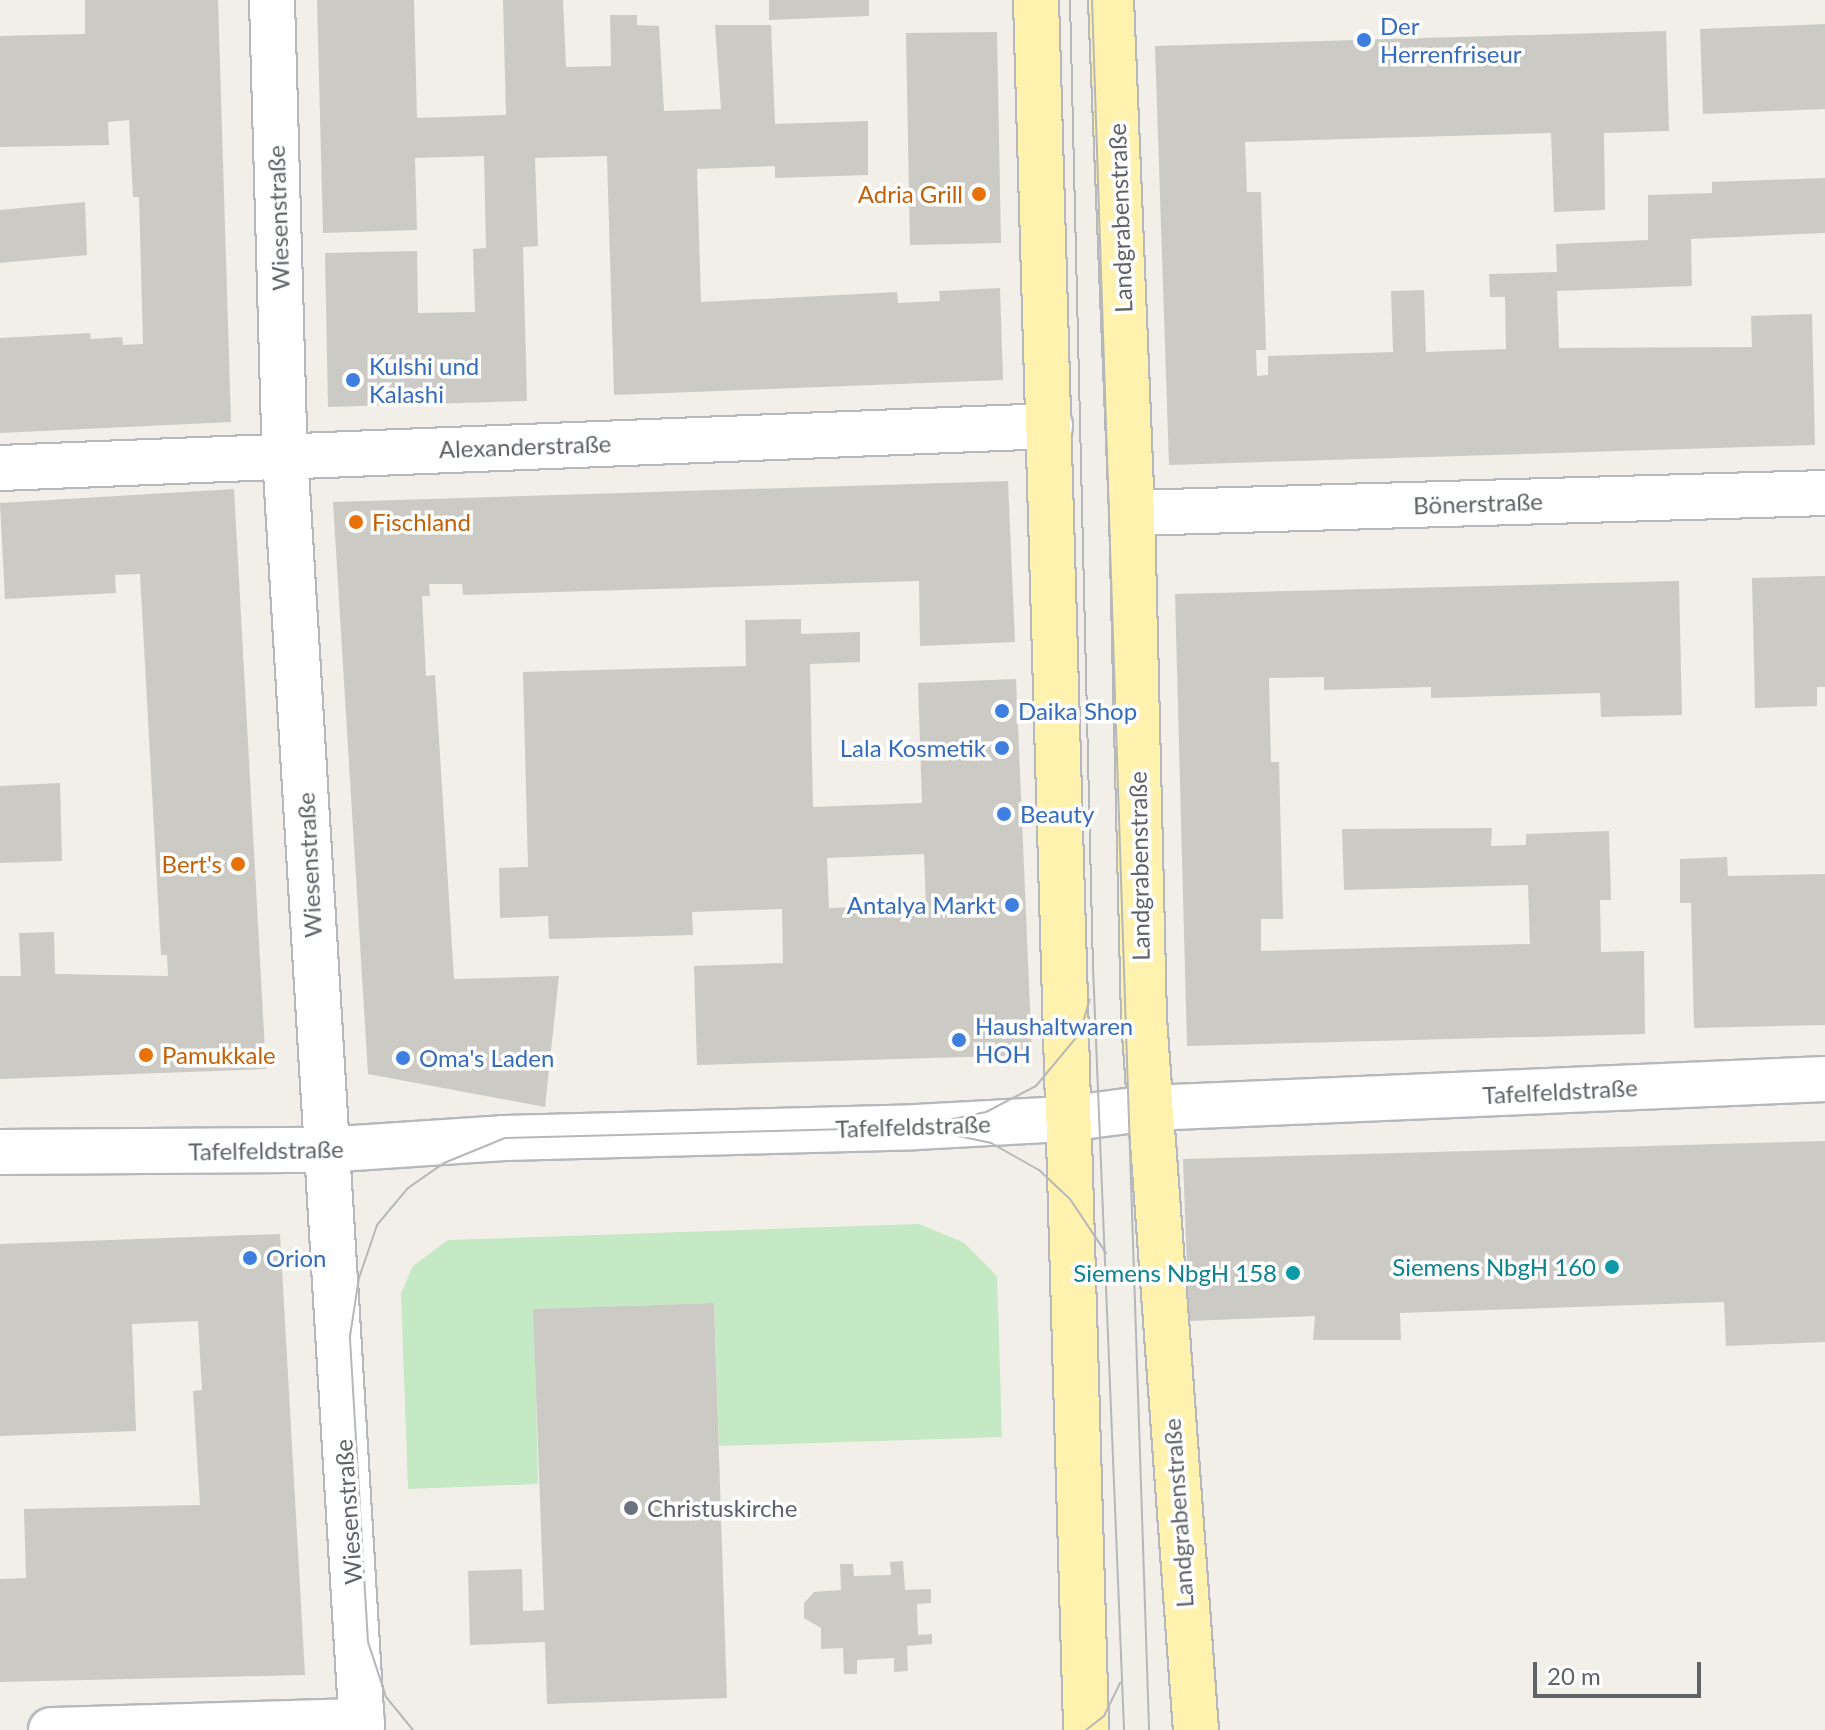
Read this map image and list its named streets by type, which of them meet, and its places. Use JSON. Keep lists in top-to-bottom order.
{
  "streets": {
    "main road": ["Landgrabenstraße"],
    "street": [
      "Wiesenstraße",
      "Alexanderstraße",
      "Bönerstraße",
      "Tafelfeldstraße"
    ]
  },
  "crossings": [
    ["Wiesenstraße", "Alexanderstraße"],
    ["Wiesenstraße", "Tafelfeldstraße"],
    ["Landgrabenstraße", "Bönerstraße"],
    ["Landgrabenstraße", "Tafelfeldstraße"]
  ],
  "places": [
    "Der Herrenfriseur",
    "Adria Grill",
    "Kulshi und Kalashi",
    "Fischland",
    "Daika Shop",
    "Lala Kosmetik",
    "Beauty",
    "Bert's",
    "Antalya Markt",
    "Haushaltwaren HOH",
    "Pamukkale",
    "Oma's Laden",
    "Orion",
    "Siemens NbgH 160",
    "Siemens NbgH 158",
    "Christuskirche"
  ],
  "scale_bar": "20 m"
}
